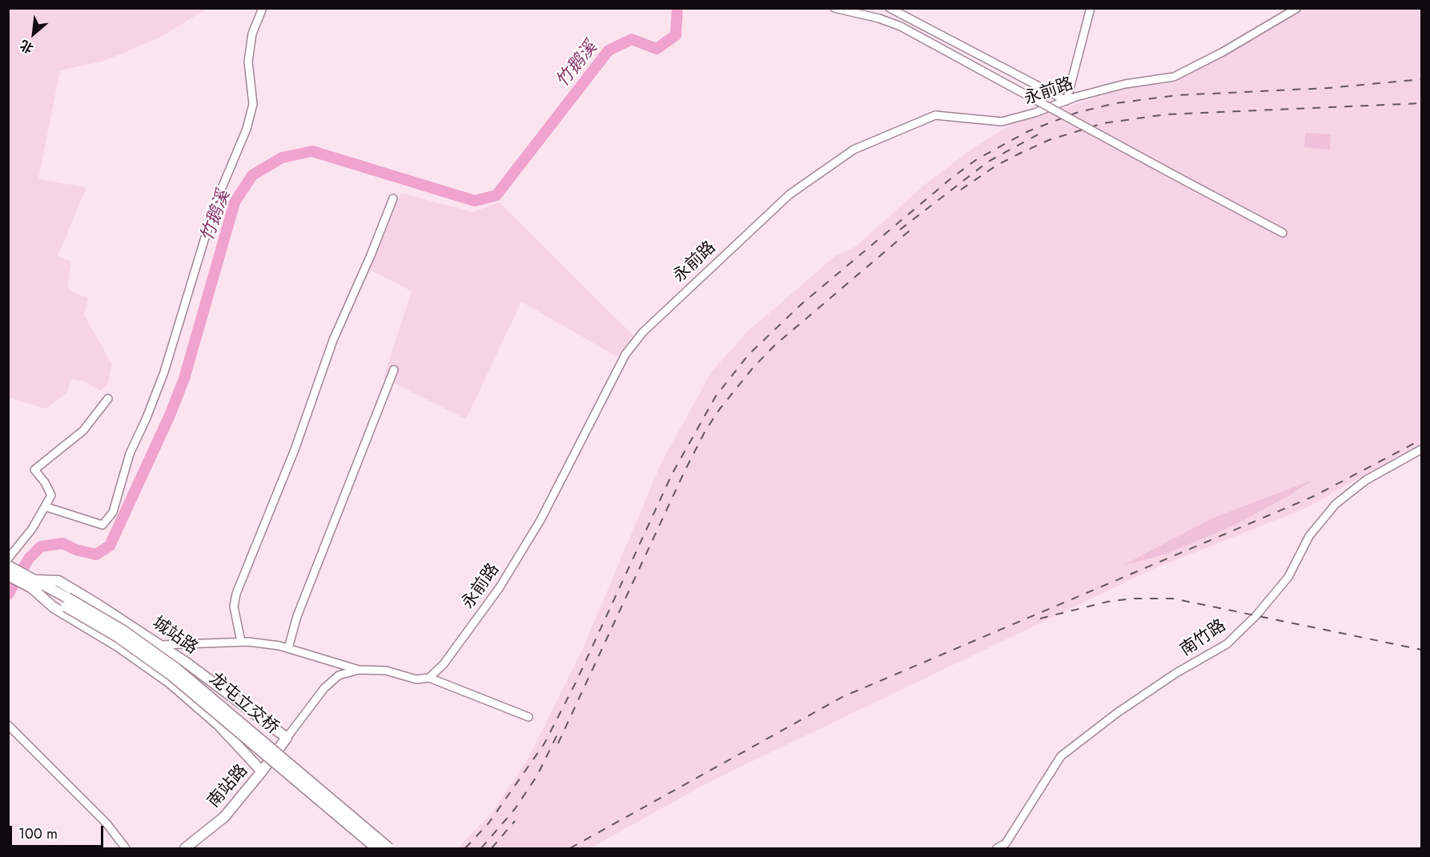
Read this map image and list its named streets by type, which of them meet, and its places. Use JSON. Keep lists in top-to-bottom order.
{
  "streets": {
    "main road": ["城站路", "龙屯立交桥", "南站路"],
    "street": ["永前路", "南竹路"]
  },
  "crossings": [
    ["城站路", "龙屯立交桥"],
    ["城站路", "南站路"]
  ],
  "water": ["竹鹅溪"],
  "scale_bar": "100 m",
  "north": "bottom left"
}
